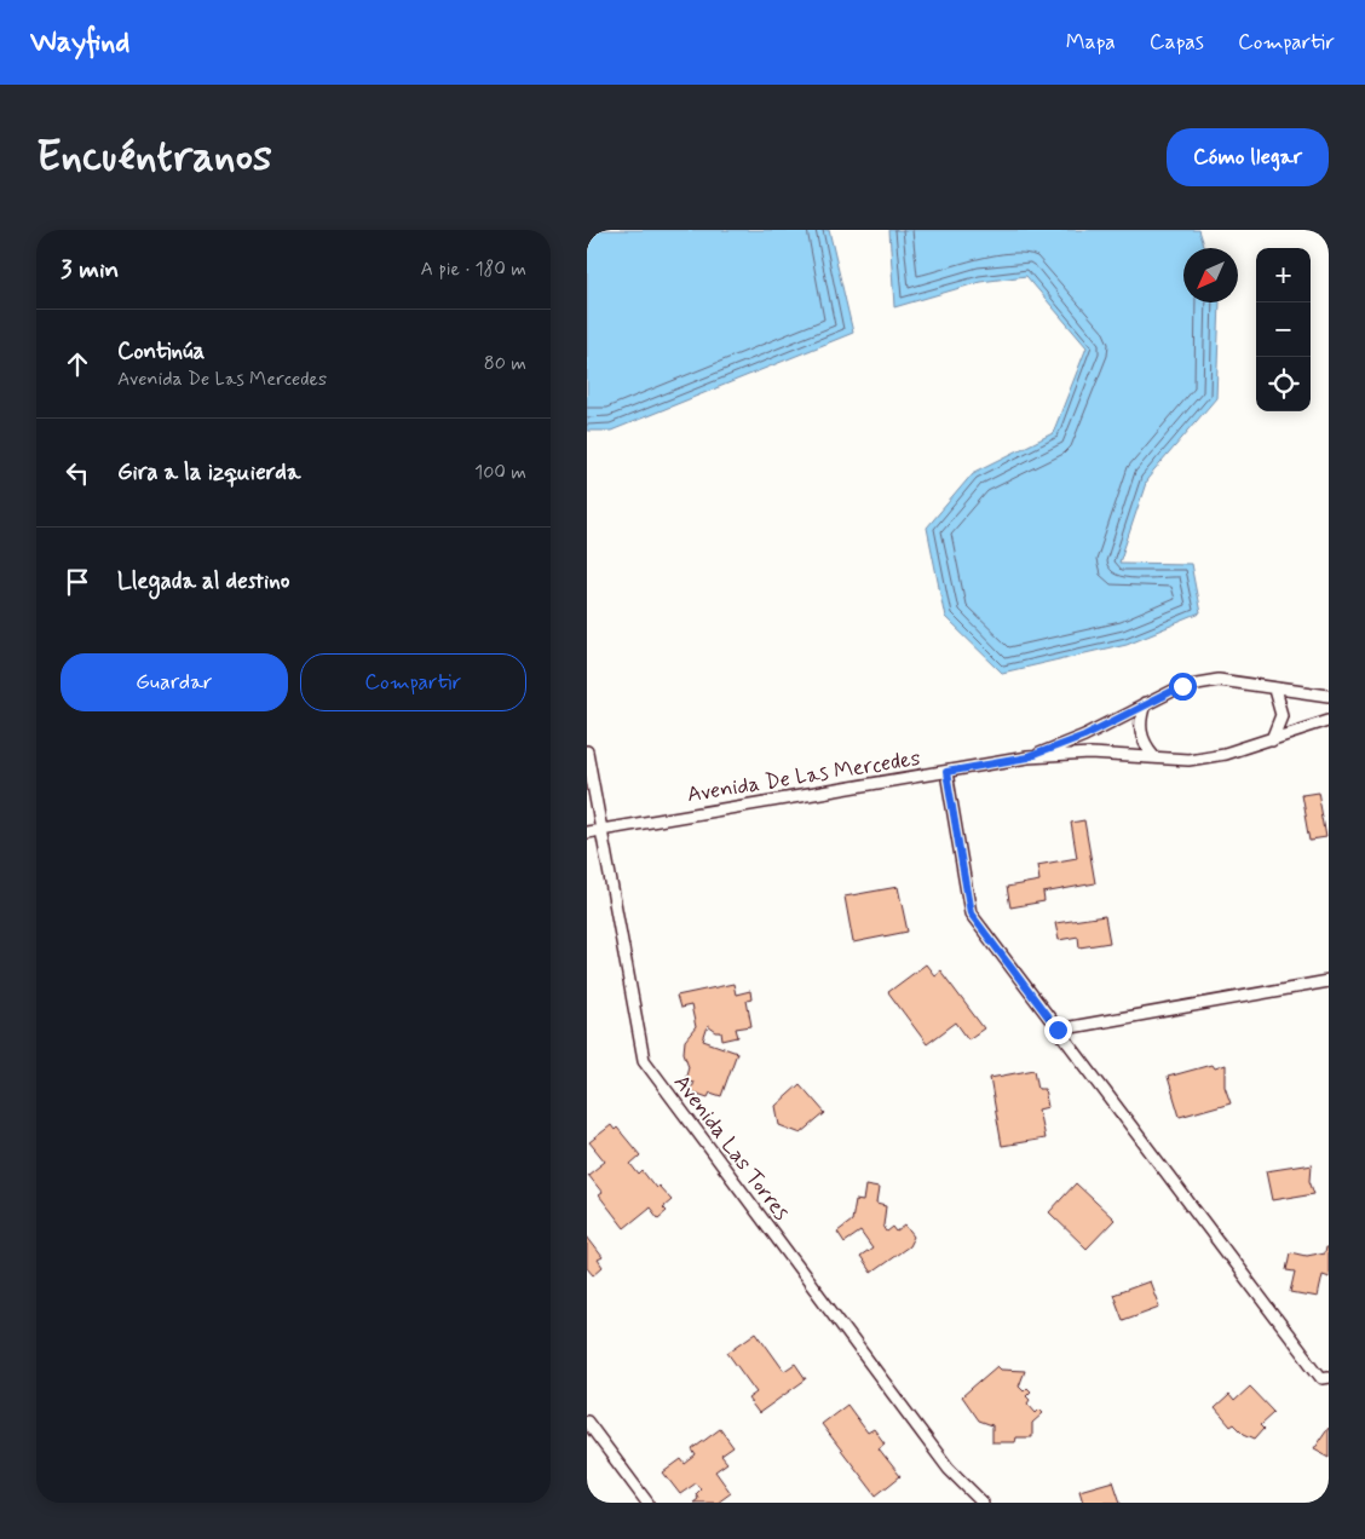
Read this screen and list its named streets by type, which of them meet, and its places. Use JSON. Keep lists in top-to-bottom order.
{
  "streets": {
    "lane": ["Avenida De Las Mercedes", "Avenida Las Torres"]
  },
  "crossings": [
    ["Avenida De Las Mercedes", "Avenida Las Torres"]
  ],
  "north": "bottom left",
  "page": {
    "header": "Wayfind",
    "nav": ["Mapa", "Capas", "Compartir"],
    "buttons": [
      "Cómo llegar",
      ["Guardar", "Compartir"]
    ],
    "title": "Encuéntranos",
    "heading": ["3 min", "A pie · 180 m"],
    "map_buttons": ["+", "−"],
    "list": [
      ["Continúa", "Avenida De Las Mercedes", "80 m"],
      ["Gira a la izquierda", "100 m"],
      "Llegada al destino"
    ]
  }
}
